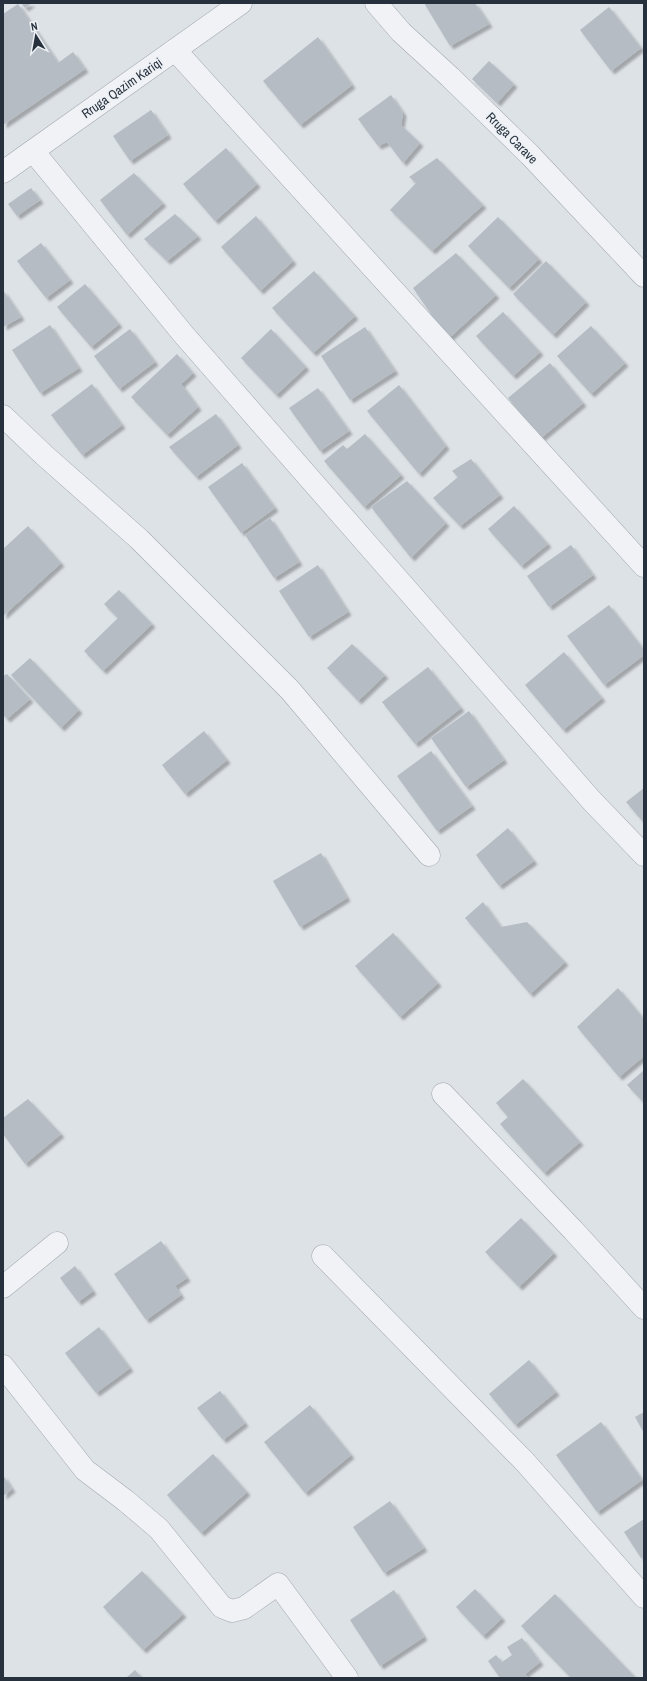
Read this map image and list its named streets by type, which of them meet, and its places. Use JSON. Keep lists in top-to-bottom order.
{
  "streets": {
    "street": ["Rruga Qazim Kariqi", "Rruga Carave"]
  },
  "north": "top"
}
